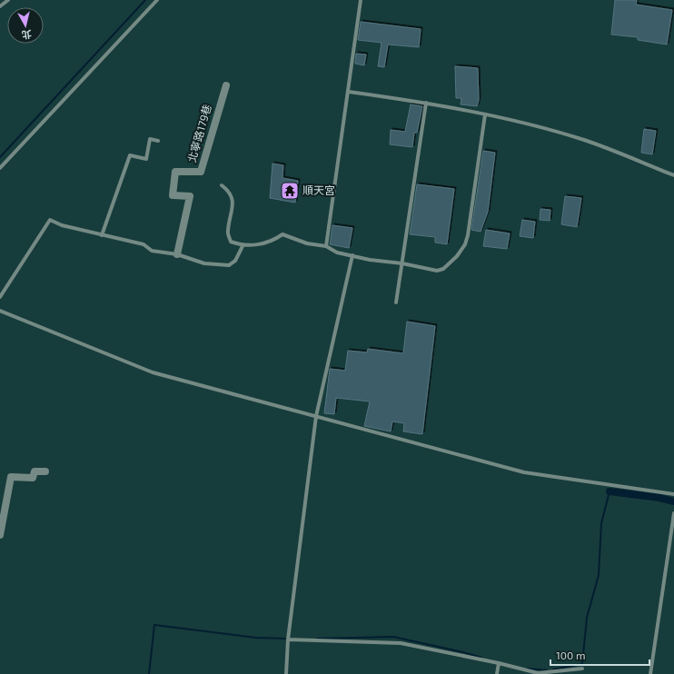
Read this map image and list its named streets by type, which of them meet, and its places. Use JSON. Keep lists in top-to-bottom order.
{
  "streets": {
    "street": ["北寧路179巷"]
  },
  "places": {
    "temple": ["順天宮"]
  },
  "scale_bar": "100 m",
  "north": "bottom"
}
